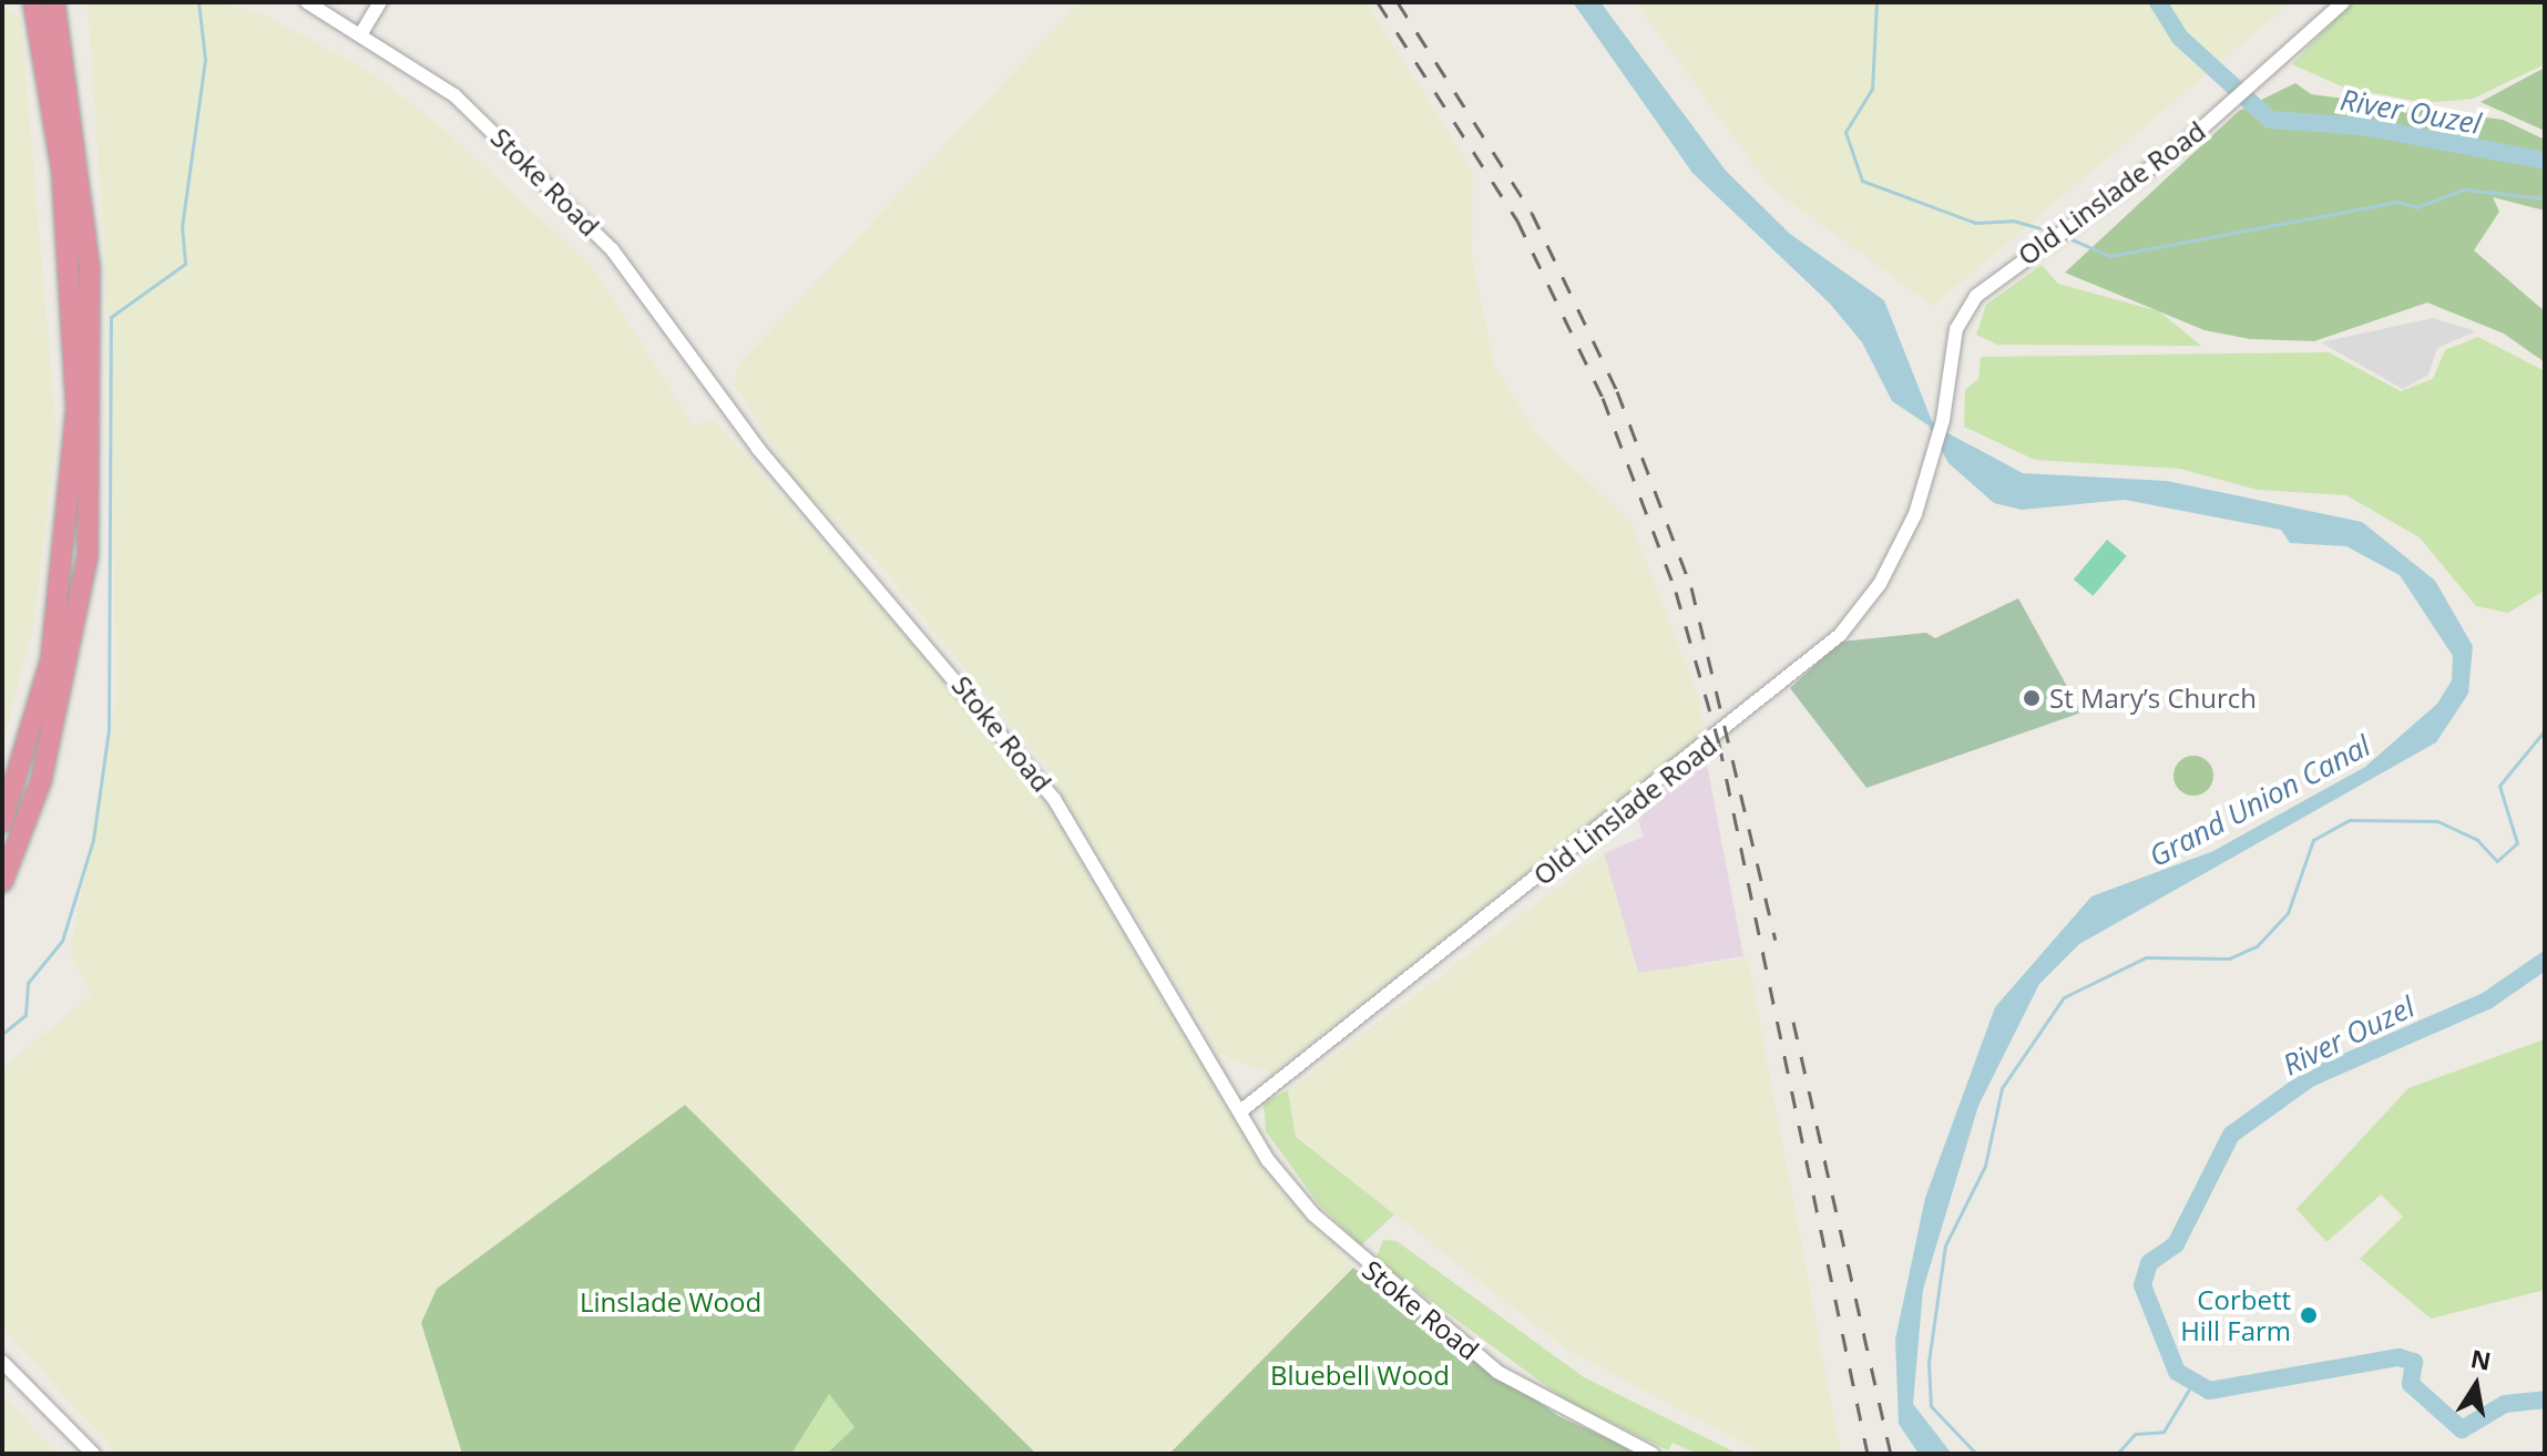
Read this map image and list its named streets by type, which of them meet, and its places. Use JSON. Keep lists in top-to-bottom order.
{
  "streets": {
    "street": ["Stoke Road", "Old Linslade Road"]
  },
  "crossings": [
    ["Stoke Road", "Old Linslade Road"]
  ],
  "water": ["River Ouzel", "Grand Union Canal"],
  "parks": ["Linslade Wood", "Bluebell Wood"],
  "places": ["St Mary’s Church", "Corbett Hill Farm"],
  "north": "top"
}
